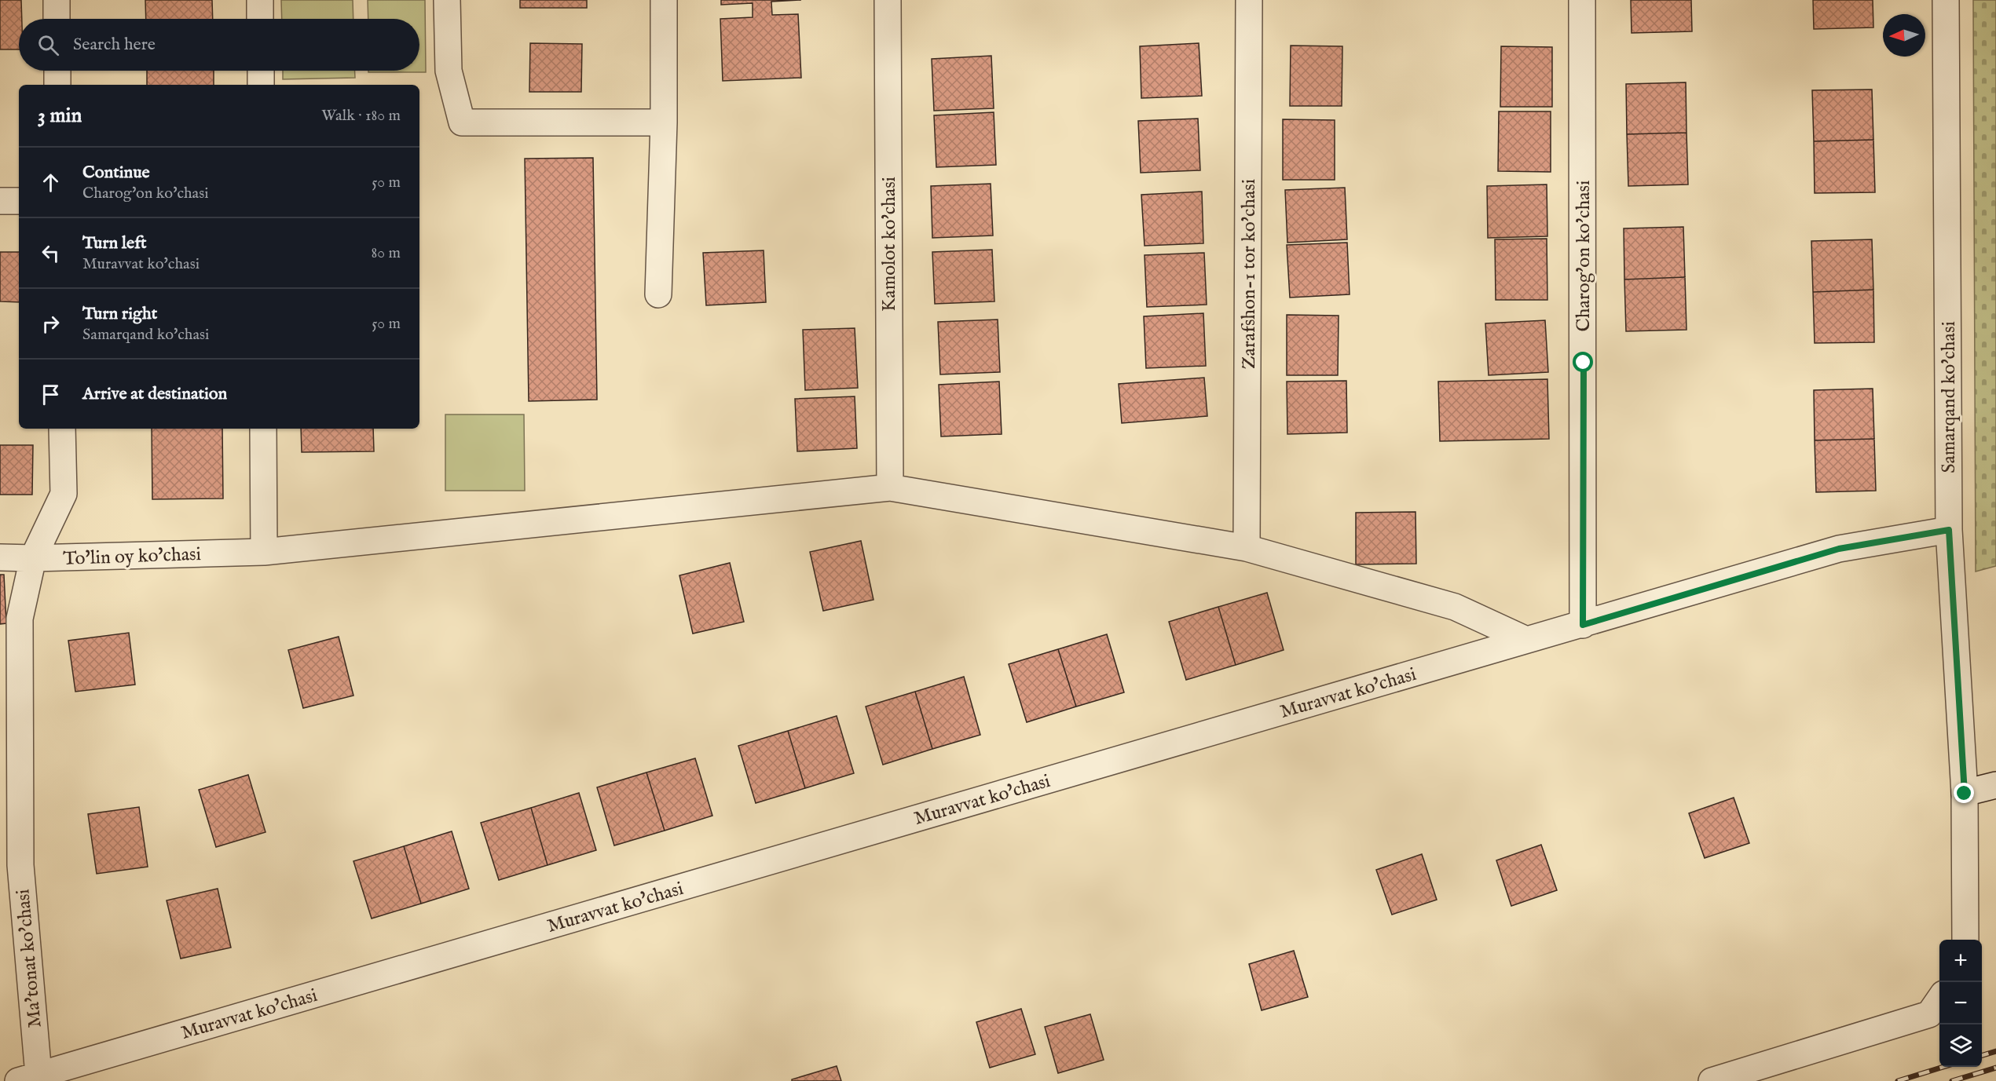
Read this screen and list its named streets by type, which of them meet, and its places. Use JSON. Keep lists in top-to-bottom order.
{
  "streets": {
    "street": [
      "Kamolot ko'chasi",
      "Charog'on ko'chasi",
      "Zarafshon-1 tor ko'chasi",
      "Samarqand ko'chasi",
      "To'lin oy ko'chasi",
      "Muravvat ko'chasi",
      "Ma'tonat ko'chasi"
    ]
  },
  "crossings": [
    ["Kamolot ko'chasi", "To'lin oy ko'chasi"],
    ["Charog'on ko'chasi", "Muravvat ko'chasi"],
    ["Zarafshon-1 tor ko'chasi", "To'lin oy ko'chasi"],
    ["Samarqand ko'chasi", "Muravvat ko'chasi"],
    ["To'lin oy ko'chasi", "Muravvat ko'chasi"],
    ["To'lin oy ko'chasi", "Ma'tonat ko'chasi"],
    ["Muravvat ko'chasi", "Ma'tonat ko'chasi"]
  ],
  "north": "left",
  "page": {
    "search": "Search here",
    "heading": ["3 min", "Walk · 180 m"],
    "list": [
      ["Continue", "Charog'on ko'chasi", "50 m"],
      ["Turn left", "Muravvat ko'chasi", "80 m"],
      ["Turn right", "Samarqand ko'chasi", "50 m"],
      "Arrive at destination"
    ],
    "map_buttons": ["+", "−"]
  }
}
